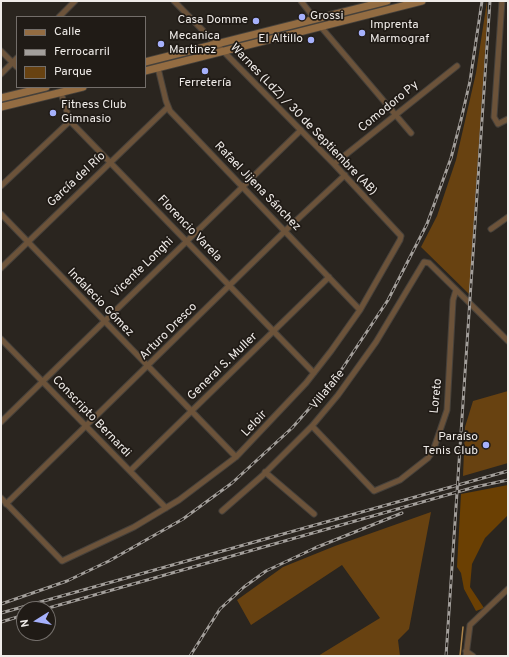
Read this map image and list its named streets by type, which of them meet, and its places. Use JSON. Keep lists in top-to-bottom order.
{
  "streets": {
    "street": [
      "Comodoro Py",
      "Warnes (LdZ) / 30 de Septiembre (AB)",
      "García del Río",
      "Rafael Jijena Sánchez",
      "Florencio Varela",
      "Vicente Longhi",
      "Indalecio Gómez",
      "Arturo Dresco",
      "General S. Muller",
      "Villafañe",
      "Loreto",
      "Conscripto Bernardi",
      "Leloir"
    ]
  },
  "crossings": [
    ["Comodoro Py", "Warnes (LdZ) / 30 de Septiembre (AB)"],
    ["Warnes (LdZ) / 30 de Septiembre (AB)", "Vicente Longhi"],
    ["Warnes (LdZ) / 30 de Septiembre (AB)", "Arturo Dresco"],
    ["Warnes (LdZ) / 30 de Septiembre (AB)", "Leloir"],
    ["García del Río", "Rafael Jijena Sánchez"],
    ["García del Río", "Florencio Varela"],
    ["García del Río", "Indalecio Gómez"],
    ["Rafael Jijena Sánchez", "Vicente Longhi"],
    ["Rafael Jijena Sánchez", "Arturo Dresco"],
    ["Rafael Jijena Sánchez", "General S. Muller"],
    ["Rafael Jijena Sánchez", "Leloir"],
    ["Florencio Varela", "Vicente Longhi"],
    ["Florencio Varela", "Arturo Dresco"],
    ["Florencio Varela", "General S. Muller"],
    ["Florencio Varela", "Leloir"],
    ["Vicente Longhi", "Indalecio Gómez"],
    ["Vicente Longhi", "Conscripto Bernardi"],
    ["Indalecio Gómez", "Arturo Dresco"],
    ["Indalecio Gómez", "General S. Muller"],
    ["Indalecio Gómez", "Leloir"],
    ["Arturo Dresco", "Conscripto Bernardi"],
    ["Arturo Dresco", "Leloir"],
    ["General S. Muller", "Conscripto Bernardi"],
    ["Villafañe", "Loreto"],
    ["Conscripto Bernardi", "Leloir"]
  ],
  "places": [
    "Grossi",
    "Casa Domme",
    "Imprenta Marmograf",
    "El Altillo",
    "Mecanica Martinez",
    "Ferretería",
    "Fitness Club Gimnasio",
    "Paraíso Tenis Club"
  ],
  "legend": ["Calle", "Ferrocarril", "Parque"],
  "north": "left"
}
